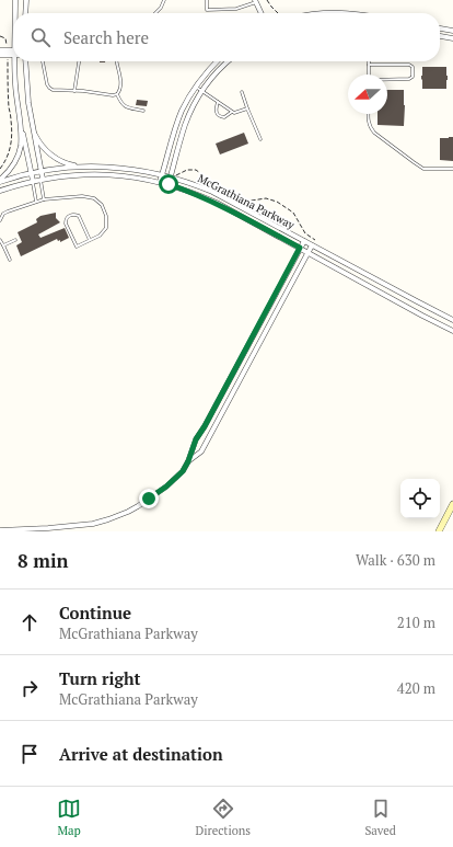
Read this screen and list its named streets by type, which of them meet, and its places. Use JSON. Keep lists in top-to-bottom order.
{
  "streets": {
    "street": ["McGrathiana Parkway"]
  },
  "north": "left",
  "page": {
    "search": "Search here",
    "heading": ["8 min", "Walk · 630 m"],
    "list": [
      ["Continue", "McGrathiana Parkway", "210 m"],
      ["Turn right", "McGrathiana Parkway", "420 m"],
      "Arrive at destination"
    ],
    "nav": ["Map", "Directions", "Saved"]
  }
}
